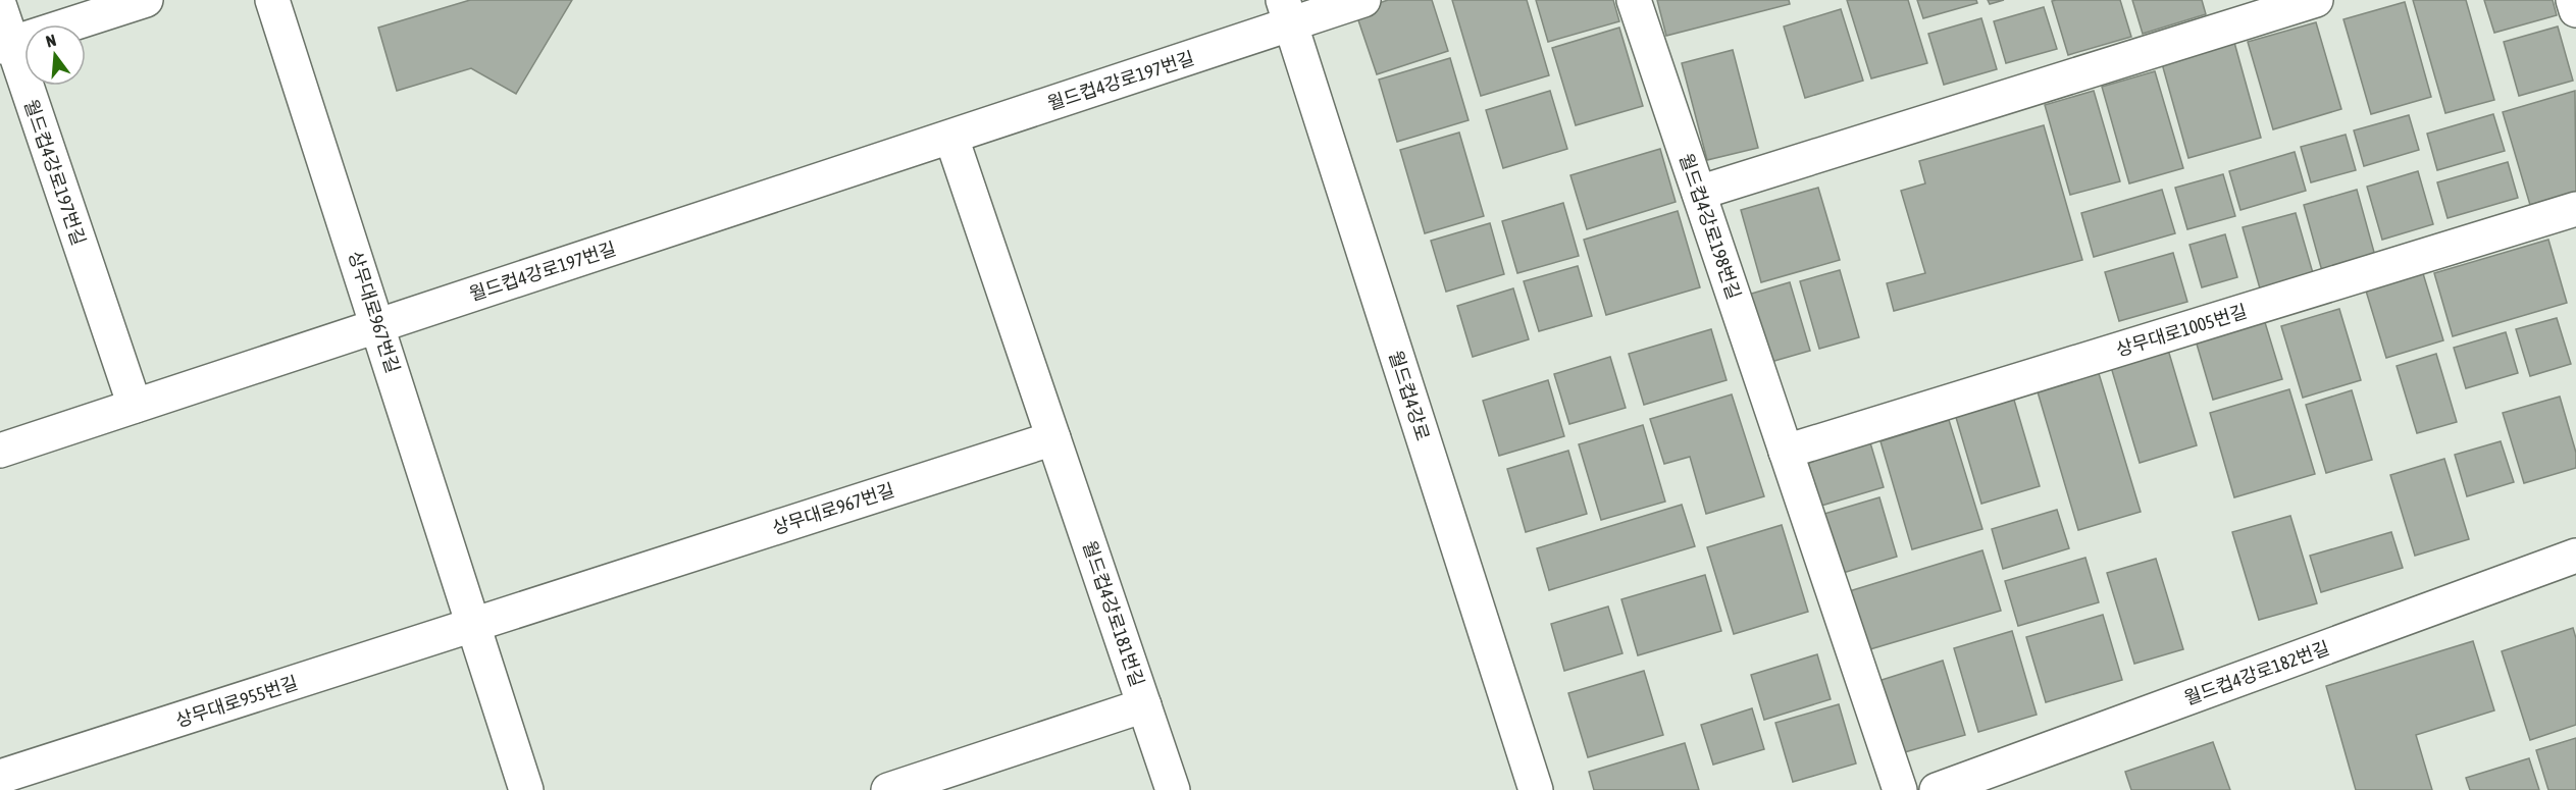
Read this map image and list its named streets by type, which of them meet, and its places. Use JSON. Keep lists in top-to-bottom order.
{
  "streets": {
    "street": [
      "월드컵4강로197번길",
      "월드컵4강로198번길",
      "상무대로967번길",
      "상무대로1005번길",
      "월드컵4강로",
      "월드컵4강로181번길",
      "월드컵4강로182번길",
      "상무대로955번길"
    ]
  },
  "crossings": [
    ["월드컵4강로197번길", "상무대로967번길"],
    ["월드컵4강로197번길", "월드컵4강로"],
    ["월드컵4강로198번길", "상무대로1005번길"],
    ["상무대로967번길", "월드컵4강로181번길"],
    ["상무대로967번길", "상무대로955번길"]
  ],
  "north": "top"
}
